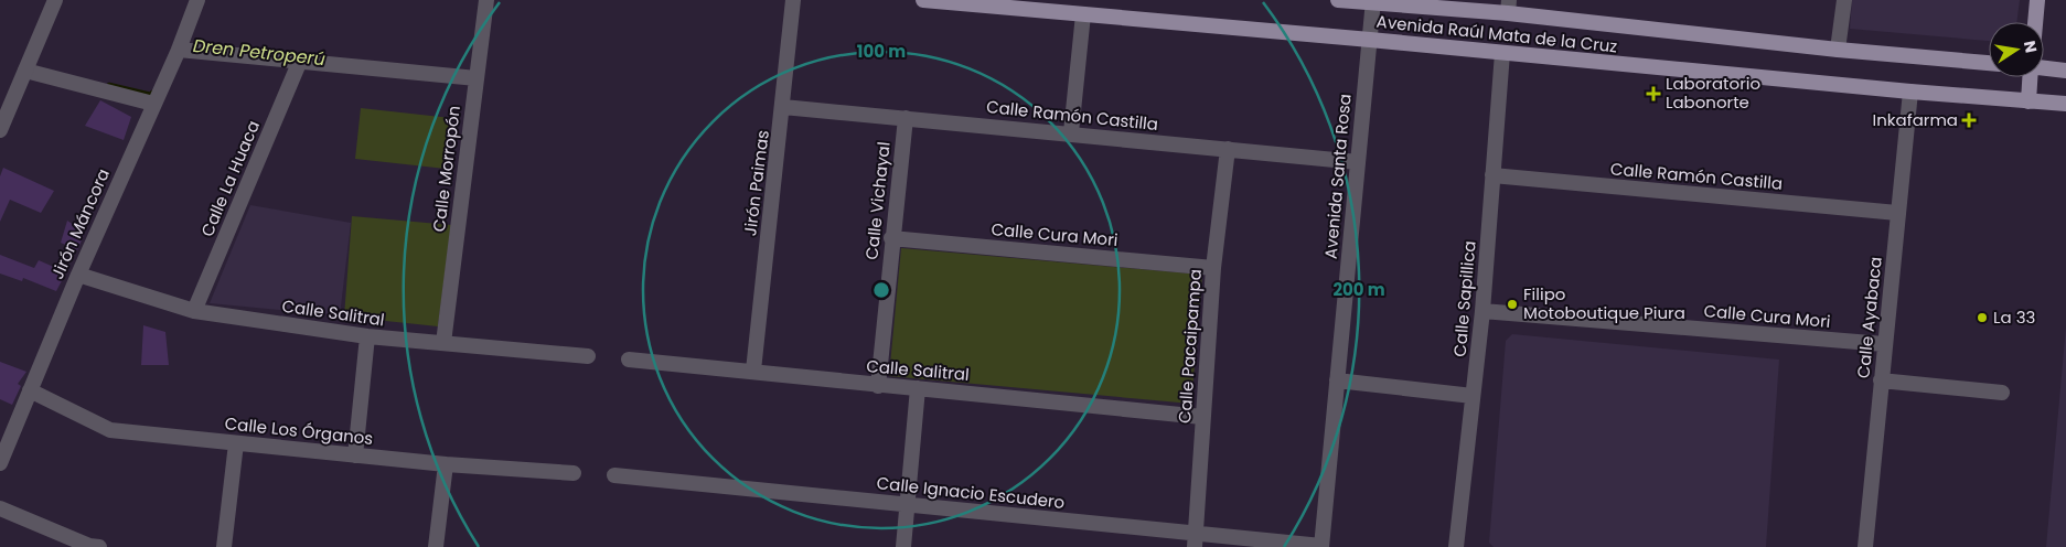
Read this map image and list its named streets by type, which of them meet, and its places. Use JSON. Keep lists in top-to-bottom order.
{
  "streets": {
    "main road": ["Avenida Raúl Mata de la Cruz"],
    "street": [
      "Calle Ramón Castilla",
      "Calle Morropón",
      "Avenida Santa Rosa",
      "Calle La Huaca",
      "Jirón Paimas",
      "Calle Vichayal",
      "Jirón Máncora",
      "Calle Cura Mori",
      "Calle Sapillica",
      "Calle Salitral",
      "Calle Ayabaca",
      "Calle Pacaipampa",
      "Calle Los Órganos",
      "Calle Ignacio Escudero"
    ]
  },
  "crossings": [
    ["Avenida Raúl Mata de la Cruz", "Avenida Santa Rosa"],
    ["Avenida Raúl Mata de la Cruz", "Calle Sapillica"],
    ["Avenida Raúl Mata de la Cruz", "Calle Ayabaca"],
    ["Calle Ramón Castilla", "Avenida Santa Rosa"],
    ["Calle Ramón Castilla", "Jirón Paimas"],
    ["Calle Ramón Castilla", "Calle Vichayal"],
    ["Calle Ramón Castilla", "Calle Sapillica"],
    ["Calle Ramón Castilla", "Calle Ayabaca"],
    ["Calle Ramón Castilla", "Calle Pacaipampa"],
    ["Calle Morropón", "Calle Salitral"],
    ["Avenida Santa Rosa", "Calle Ignacio Escudero"],
    ["Calle La Huaca", "Calle Salitral"],
    ["Jirón Paimas", "Calle Salitral"],
    ["Calle Vichayal", "Calle Cura Mori"],
    ["Calle Vichayal", "Calle Salitral"],
    ["Jirón Máncora", "Calle Salitral"],
    ["Jirón Máncora", "Calle Los Órganos"],
    ["Calle Cura Mori", "Calle Sapillica"],
    ["Calle Cura Mori", "Calle Ayabaca"],
    ["Calle Cura Mori", "Calle Pacaipampa"],
    ["Calle Salitral", "Calle Pacaipampa"],
    ["Calle Pacaipampa", "Calle Ignacio Escudero"]
  ],
  "water": ["Dren Petroperú"],
  "places": {
    "health": ["Laboratorio Labonorte", "Inkafarma"],
    "other": ["Filipo Motoboutique Piura", "La 33"]
  },
  "north": "right",
  "rings": ["100 m", "200 m"]
}
